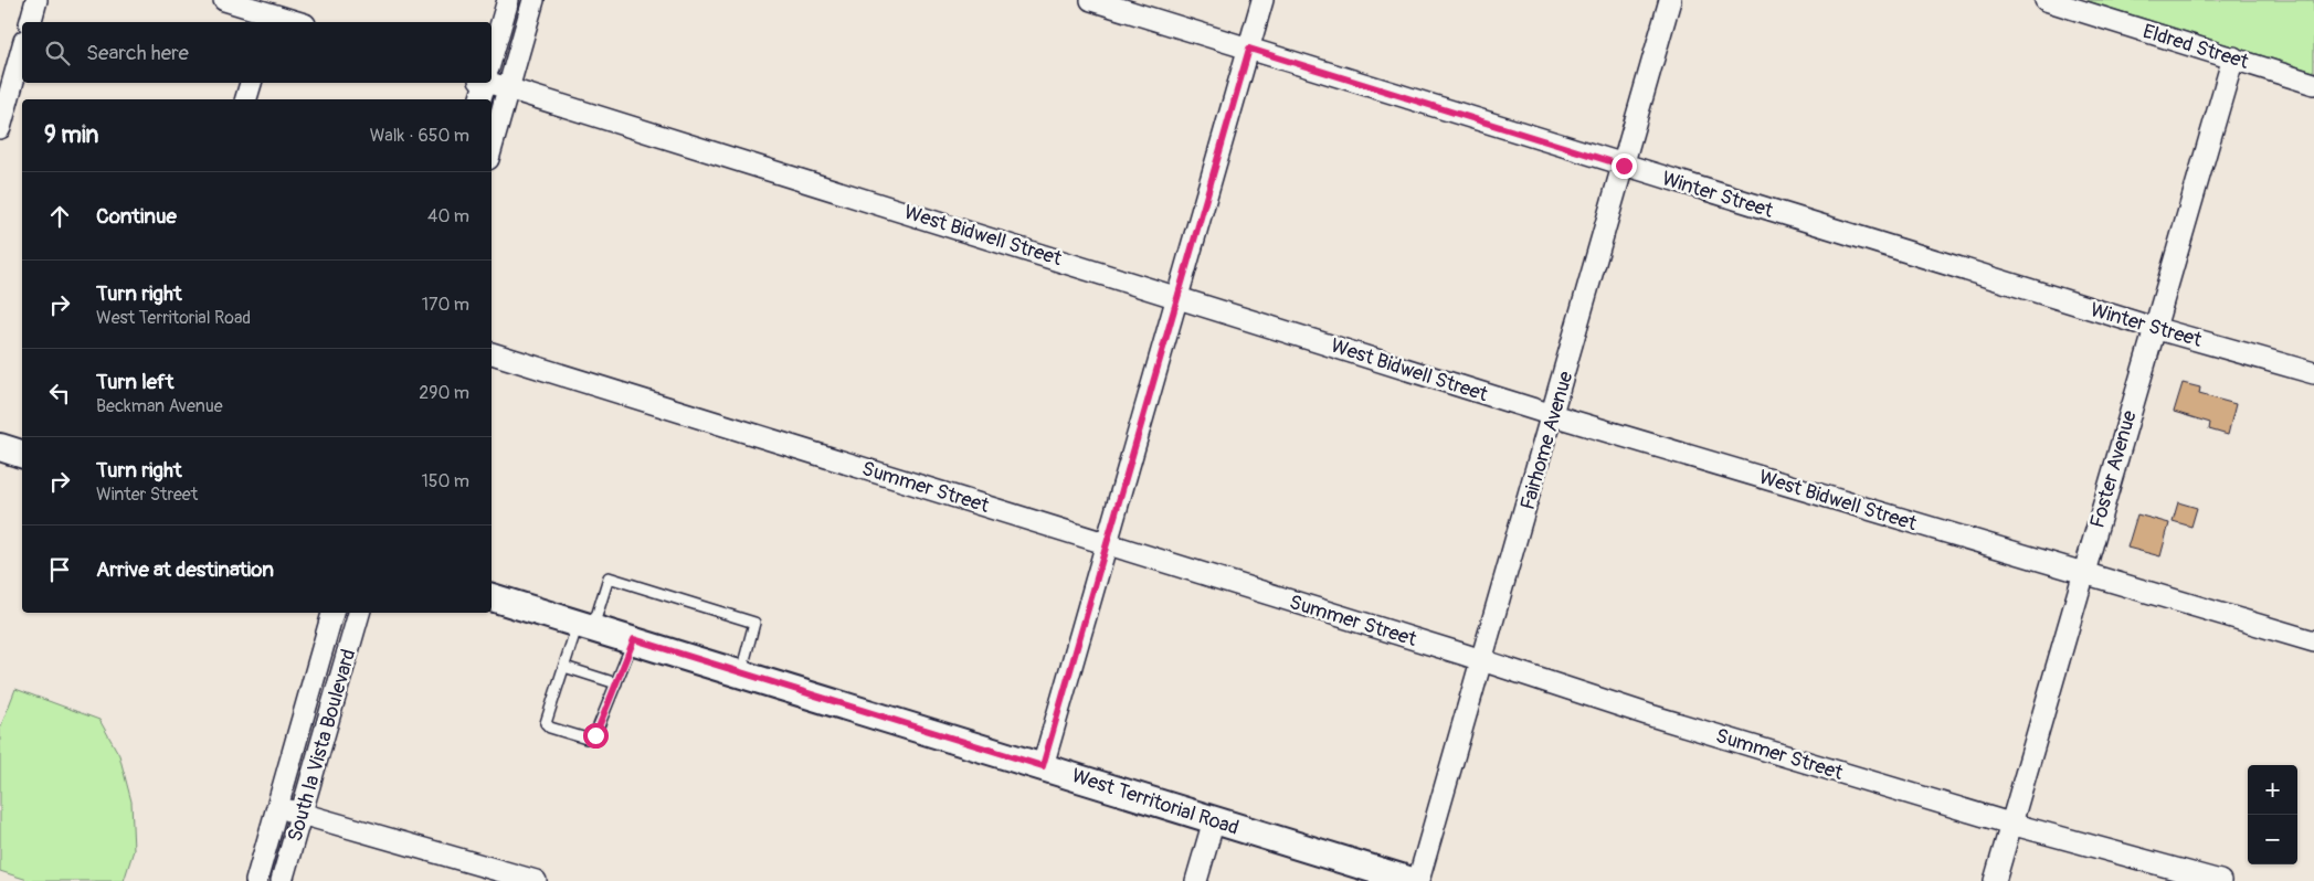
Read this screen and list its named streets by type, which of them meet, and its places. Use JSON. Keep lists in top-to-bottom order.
{
  "streets": {
    "street": [
      "Eldred Street",
      "Winter Street",
      "West Bidwell Street",
      "Fairhome Avenue",
      "Foster Avenue",
      "Summer Street",
      "South la Vista Boulevard",
      "West Territorial Road"
    ]
  },
  "crossings": [
    ["Eldred Street", "Foster Avenue"],
    ["Winter Street", "Fairhome Avenue"],
    ["Winter Street", "Foster Avenue"],
    ["West Bidwell Street", "Fairhome Avenue"],
    ["West Bidwell Street", "Foster Avenue"],
    ["Fairhome Avenue", "Summer Street"],
    ["Foster Avenue", "Summer Street"]
  ],
  "page": {
    "search": "Search here",
    "heading": ["9 min", "Walk · 650 m"],
    "list": [
      ["Continue", "40 m"],
      ["Turn right", "West Territorial Road", "170 m"],
      ["Turn left", "Beckman Avenue", "290 m"],
      ["Turn right", "Winter Street", "150 m"],
      "Arrive at destination"
    ],
    "map_buttons": ["+", "−"]
  }
}
